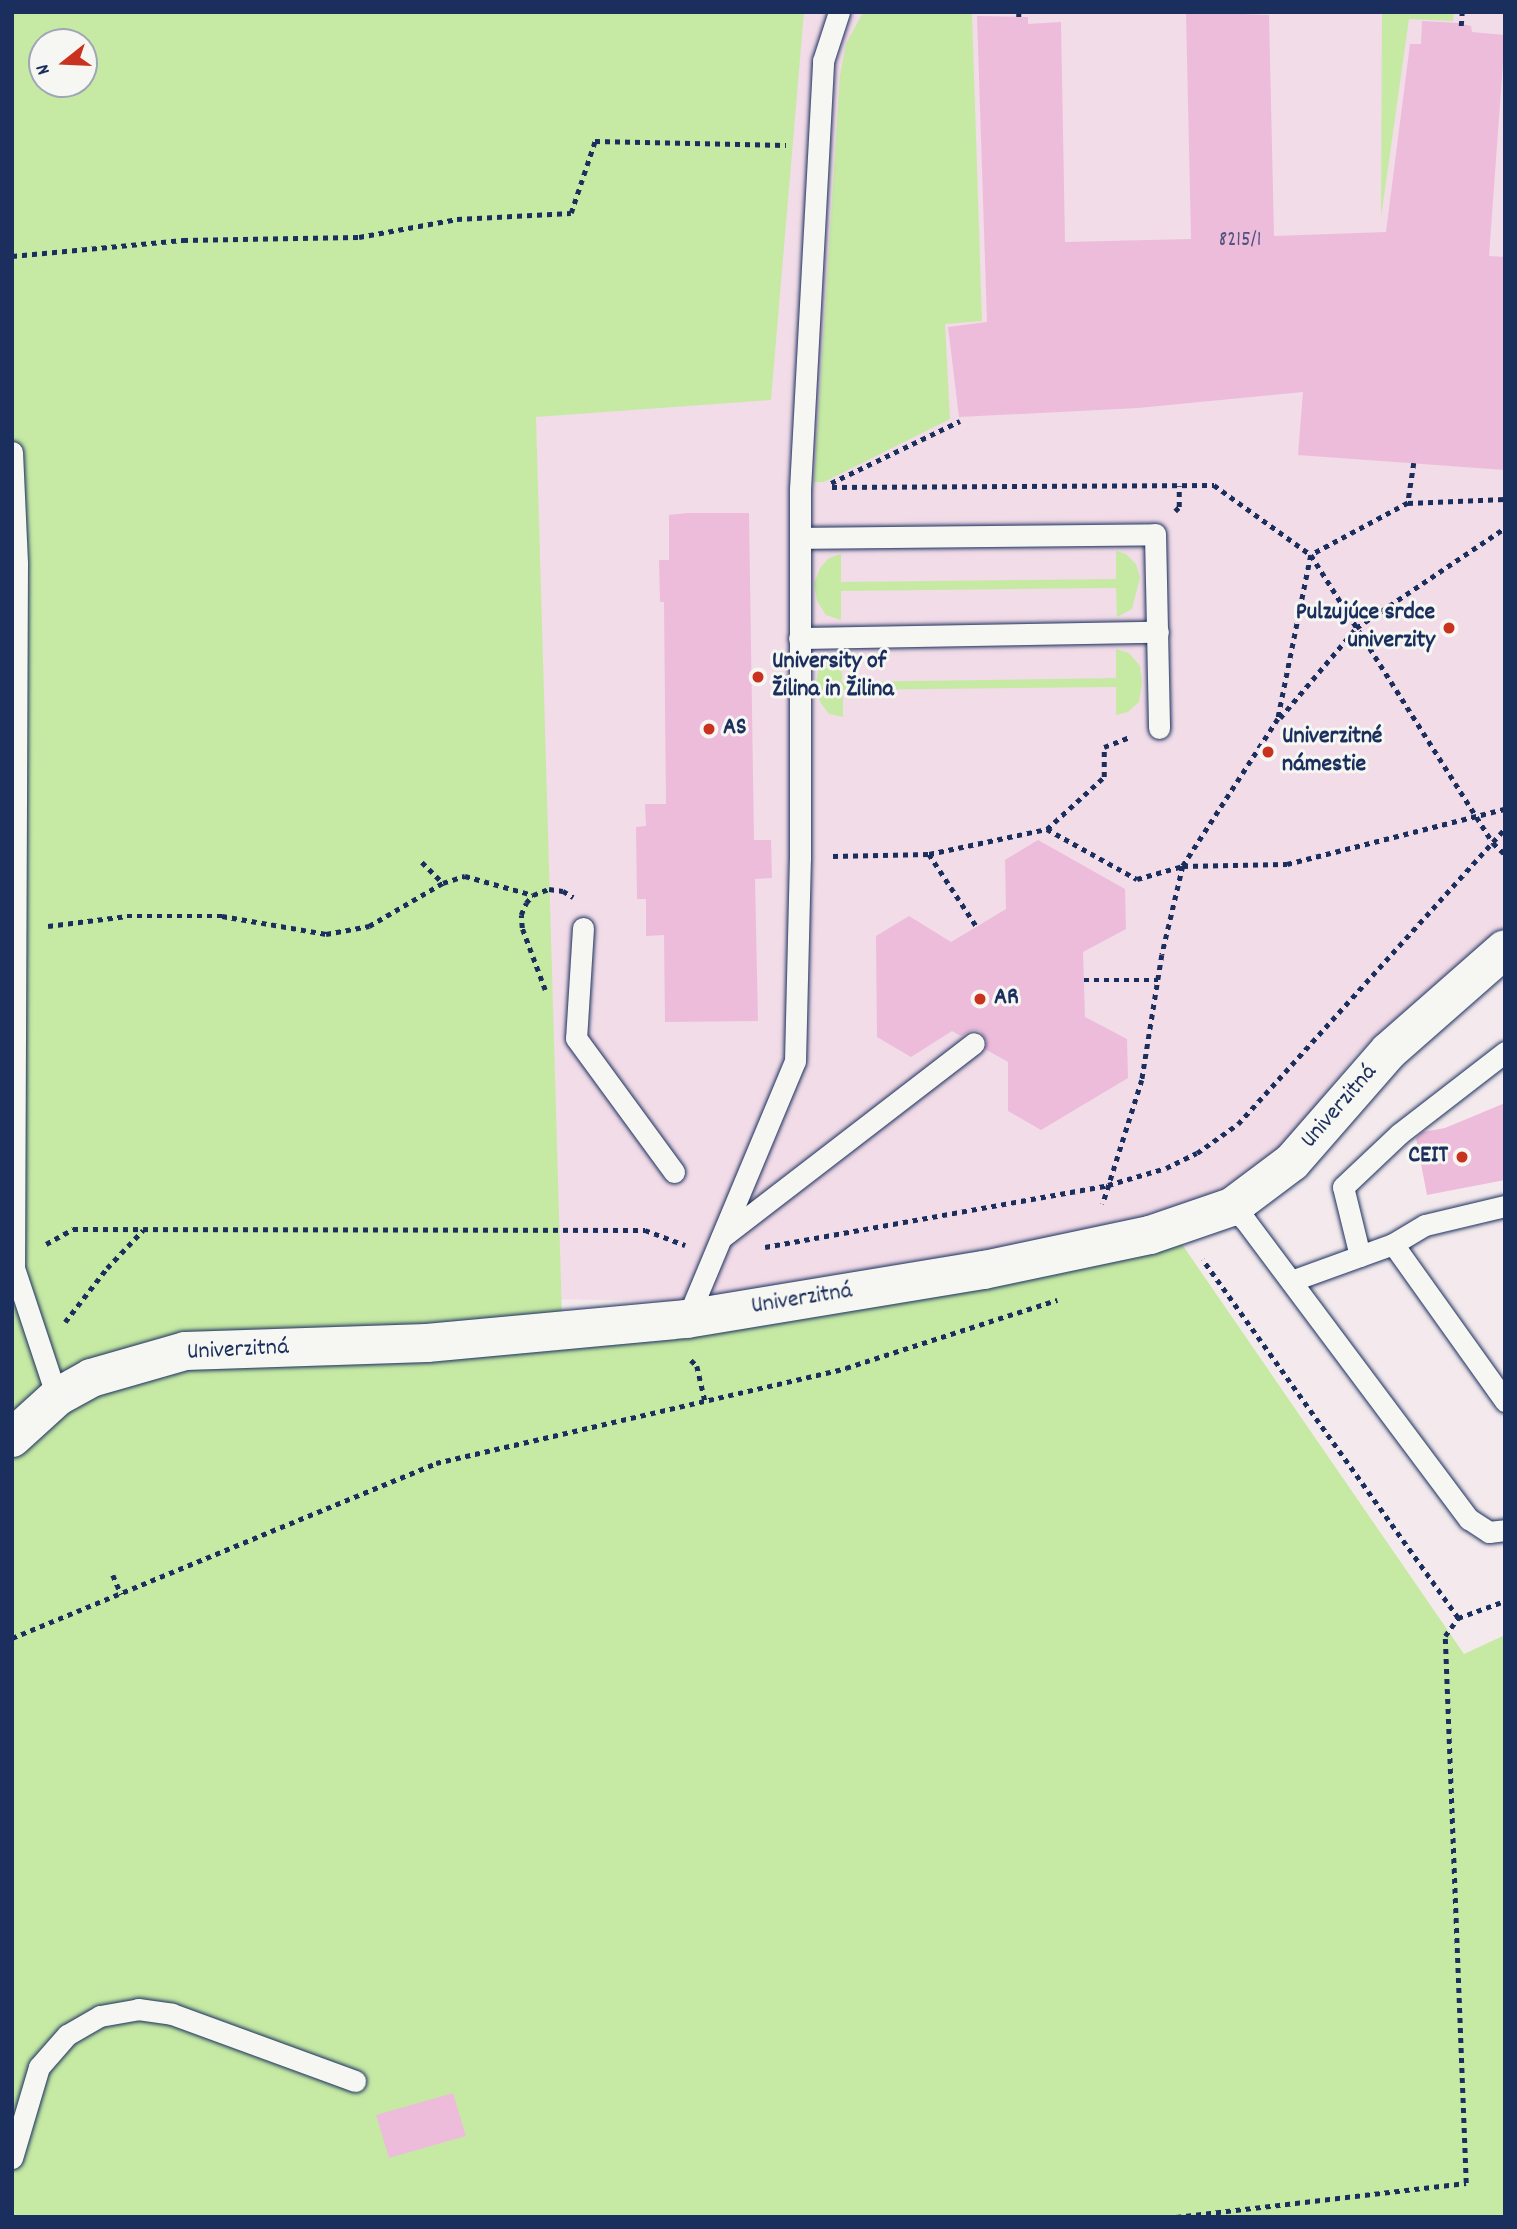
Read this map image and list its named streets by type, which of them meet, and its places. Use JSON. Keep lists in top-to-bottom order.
{
  "streets": {
    "street": ["Univerzitná"]
  },
  "places": [
    "Pulzujúce srdce univerzity",
    "University of Žilina in Žilina",
    "AS",
    "Univerzitné námestie",
    "AR",
    "CEIT"
  ],
  "house_numbers": ["8215/1"],
  "north": "left"
}
